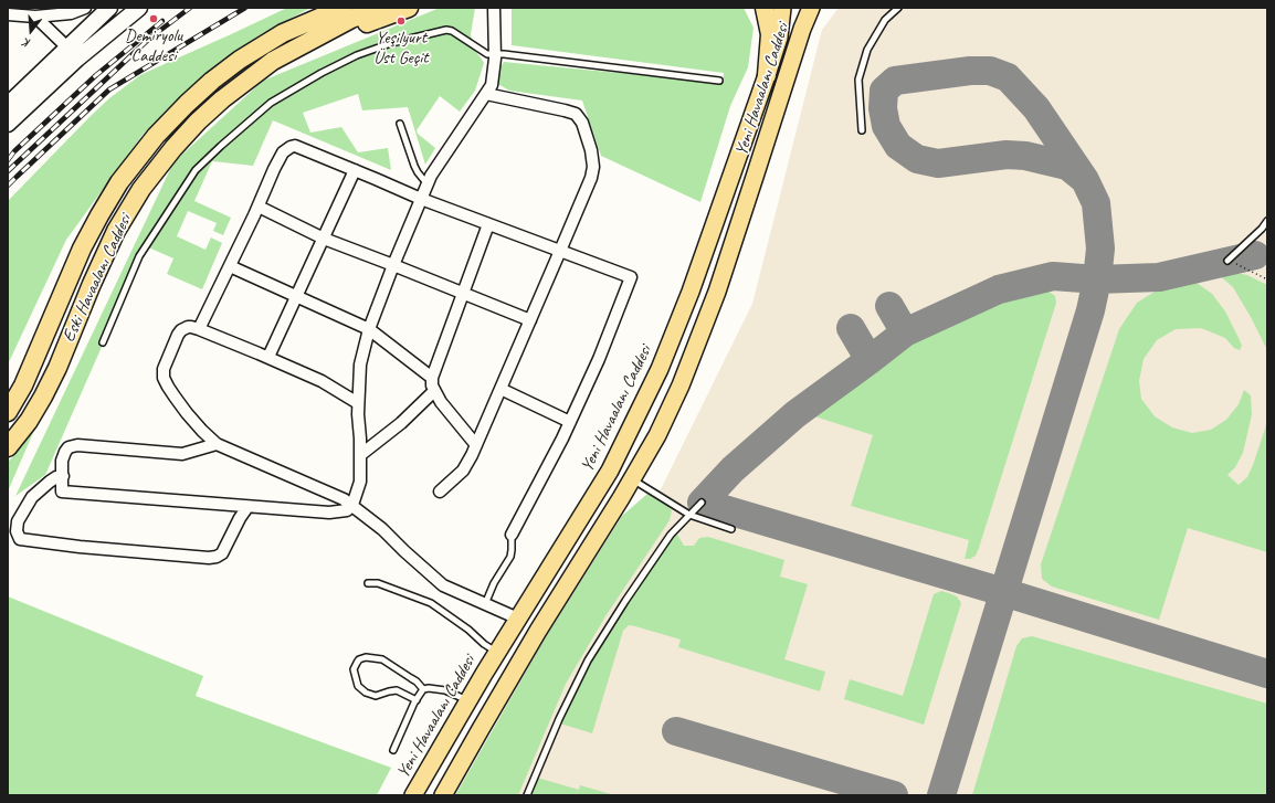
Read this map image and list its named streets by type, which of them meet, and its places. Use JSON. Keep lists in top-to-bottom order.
{
  "streets": {
    "highway": ["Eski Havaalanı Caddesi"],
    "main road": ["Yeni Havaalanı Caddesi"]
  },
  "places": ["Demiryolu Caddesi", "Yeşilyurt Üst Geçit"],
  "north": "bottom"
}
